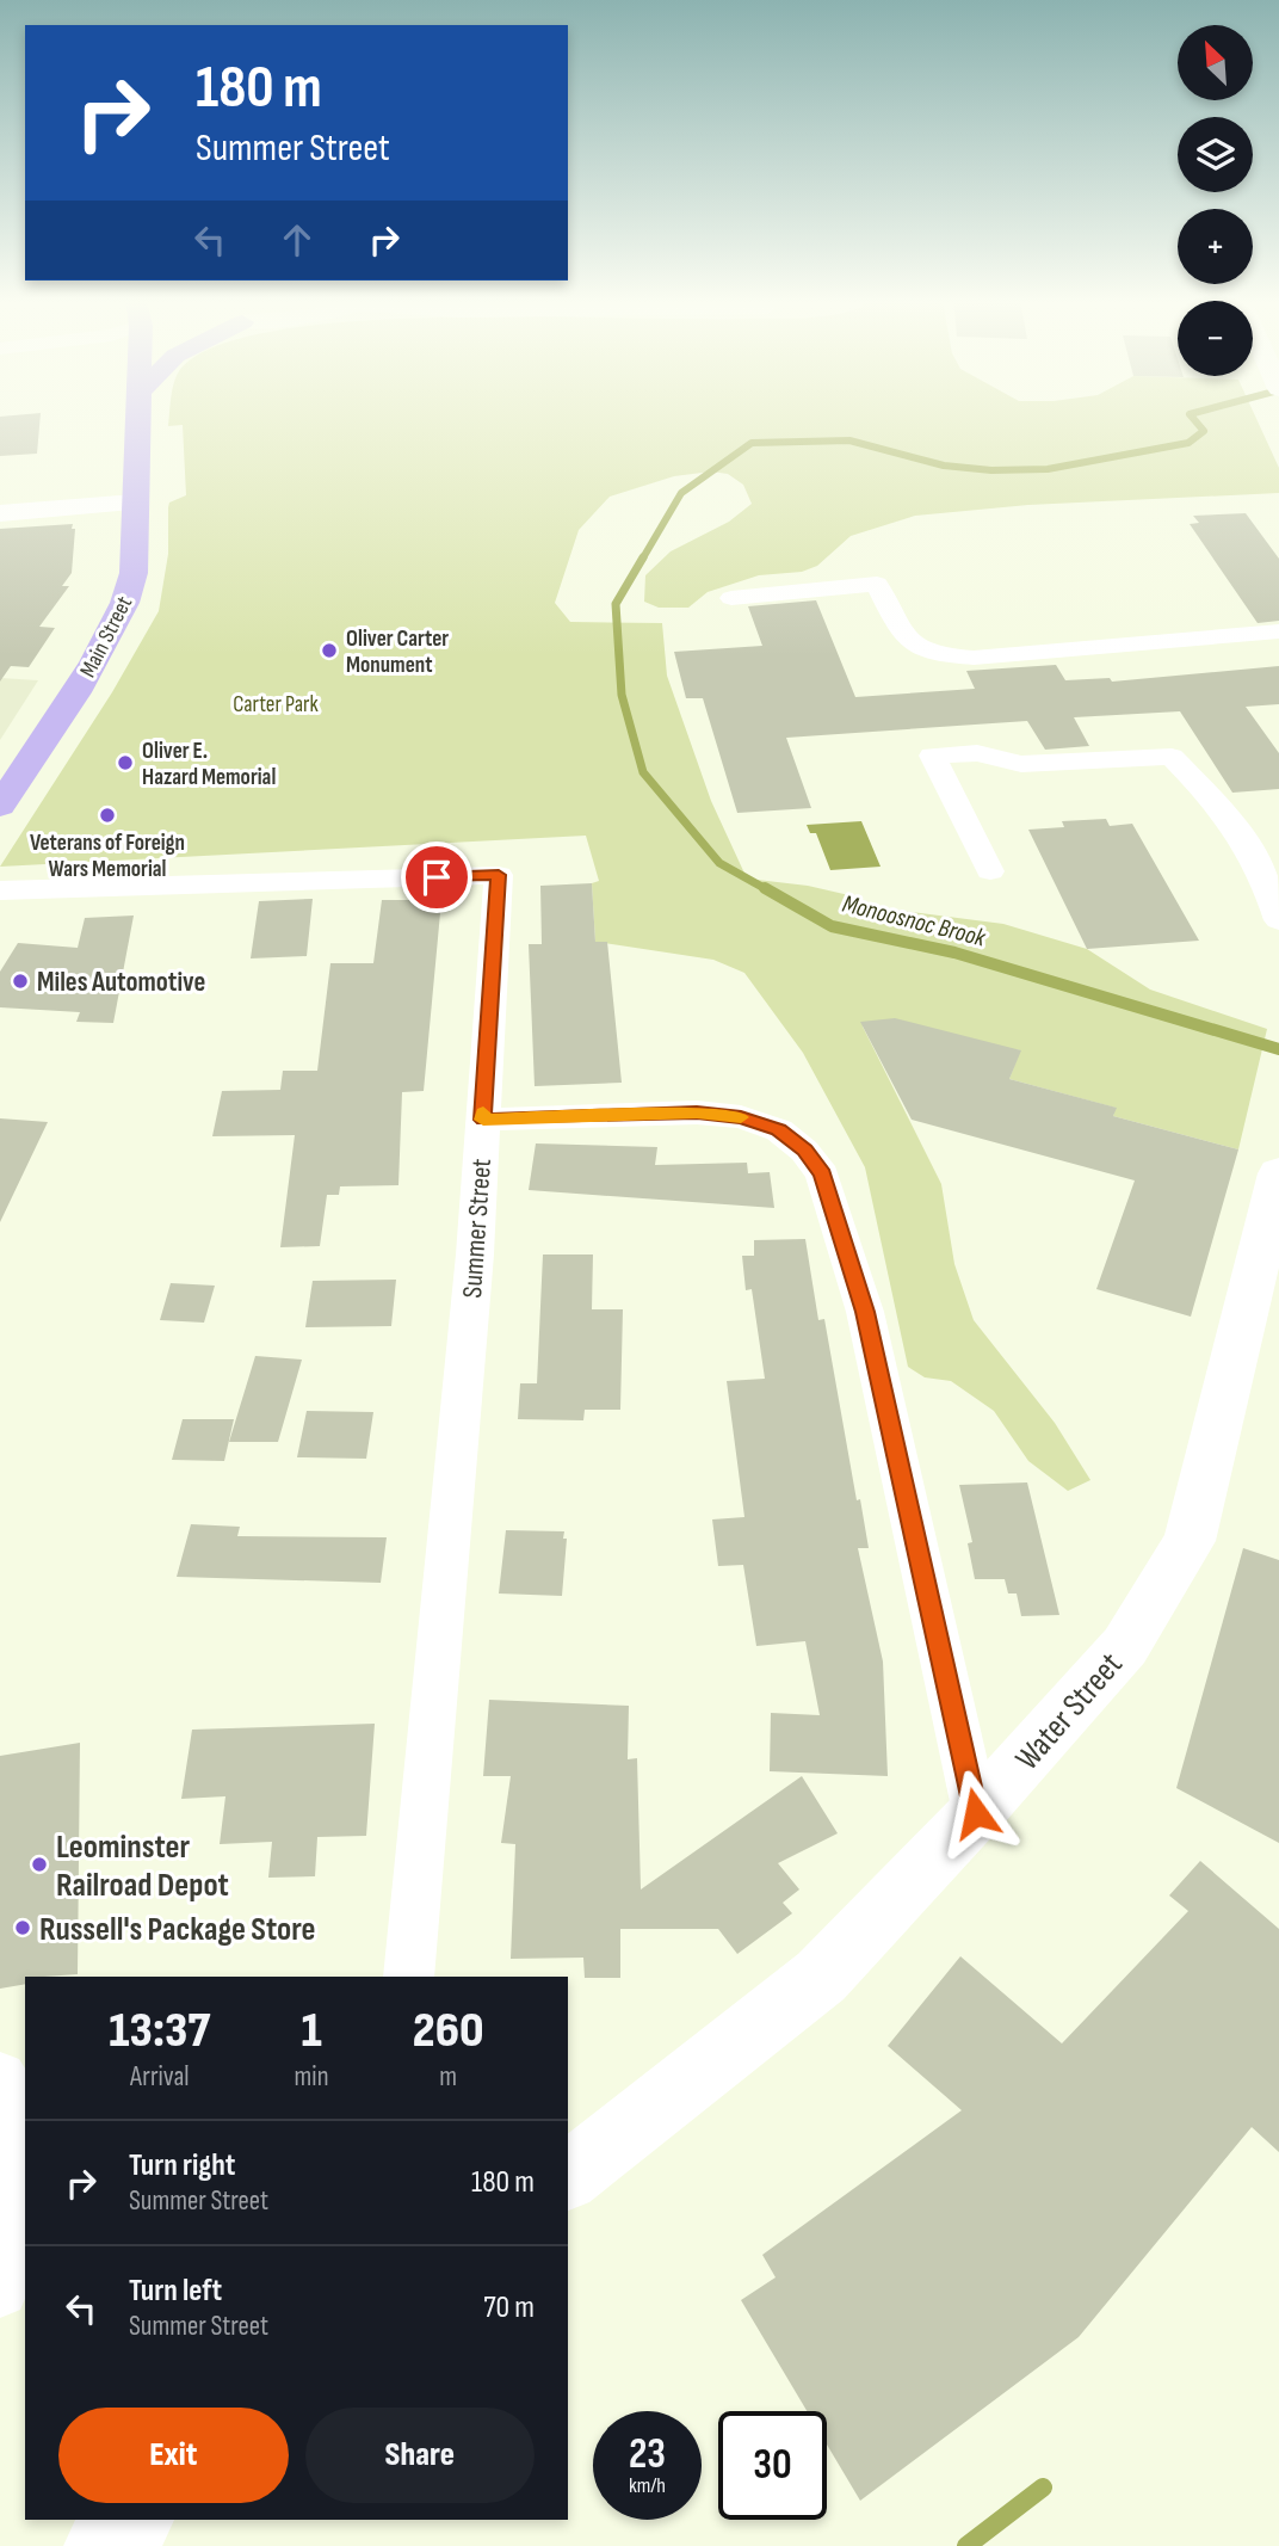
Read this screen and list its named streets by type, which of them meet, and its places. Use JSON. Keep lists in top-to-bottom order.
{
  "streets": {
    "main road": ["Main Street", "Water Street"],
    "street": ["Summer Street"]
  },
  "water": ["Monoosnoc Brook"],
  "parks": ["Carter Park"],
  "places": [
    "Oliver Carter Monument",
    "Oliver E. Hazard Memorial",
    "Veterans of Foreign Wars Memorial",
    "Miles Automotive",
    "Leominster Railroad Depot",
    "Russell's Package Store"
  ],
  "north": "top left",
  "page": {
    "map_buttons": ["+", "−"],
    "turn": ["180 m", "Summer Street"],
    "eta": [
      "13:37",
      "Arrival",
      "1",
      "min",
      "260",
      "m"
    ],
    "list": [
      {
        "name": "Turn right",
        "note": "Summer Street",
        "value": "180 m"
      },
      {
        "name": "Turn left",
        "note": "Summer Street",
        "value": "70 m"
      }
    ],
    "buttons": ["Exit", "Share"],
    "speed": "23 km/h",
    "limit": "30"
  }
}
